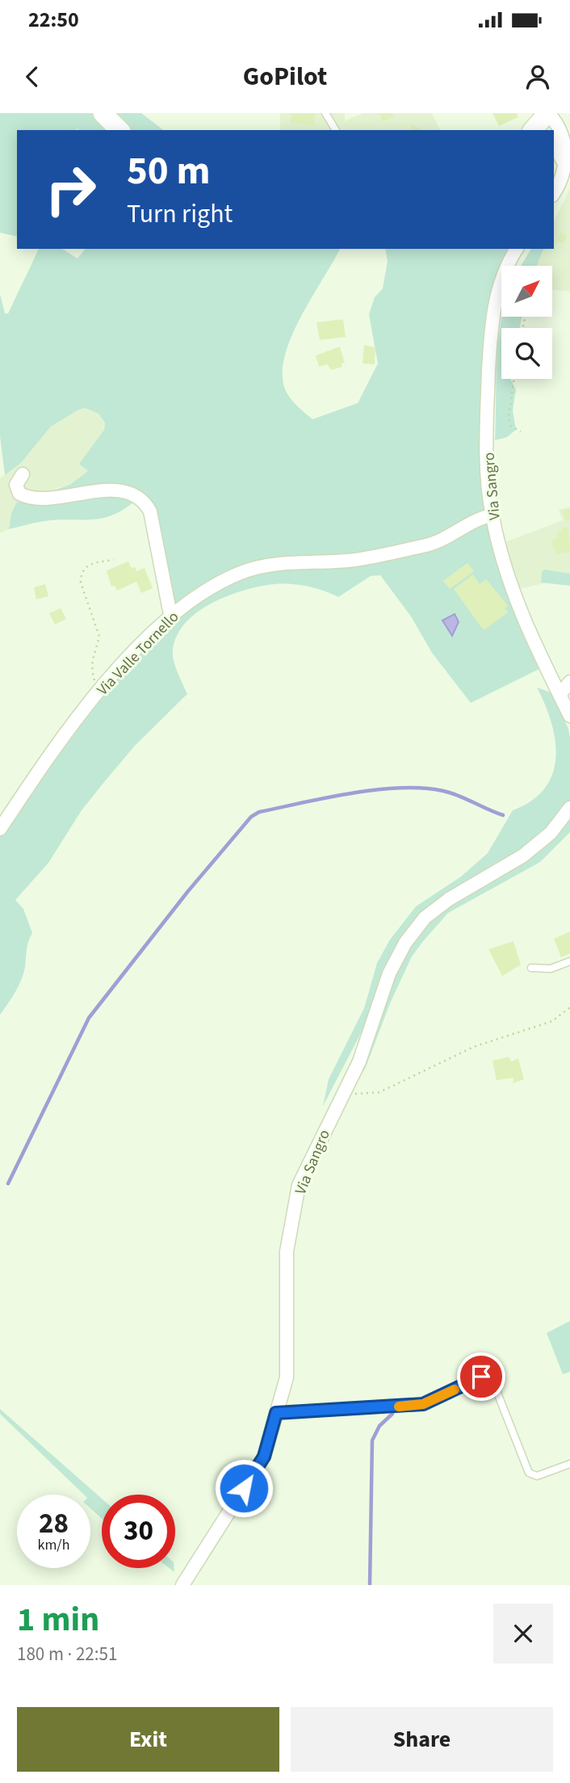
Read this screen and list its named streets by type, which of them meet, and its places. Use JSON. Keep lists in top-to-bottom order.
{
  "streets": {
    "street": ["Via Sangro", "Via Valle Tornello"]
  },
  "crossings": [
    ["Via Sangro", "Via Valle Tornello"]
  ],
  "north": "top right",
  "page": {
    "status": "22:50",
    "header": "GoPilot",
    "turn": ["50 m", "Turn right"],
    "speed": "28 km/h",
    "limit": "30",
    "heading": ["1 min", "180 m · 22:51"],
    "buttons": ["Exit", "Share"]
  }
}
